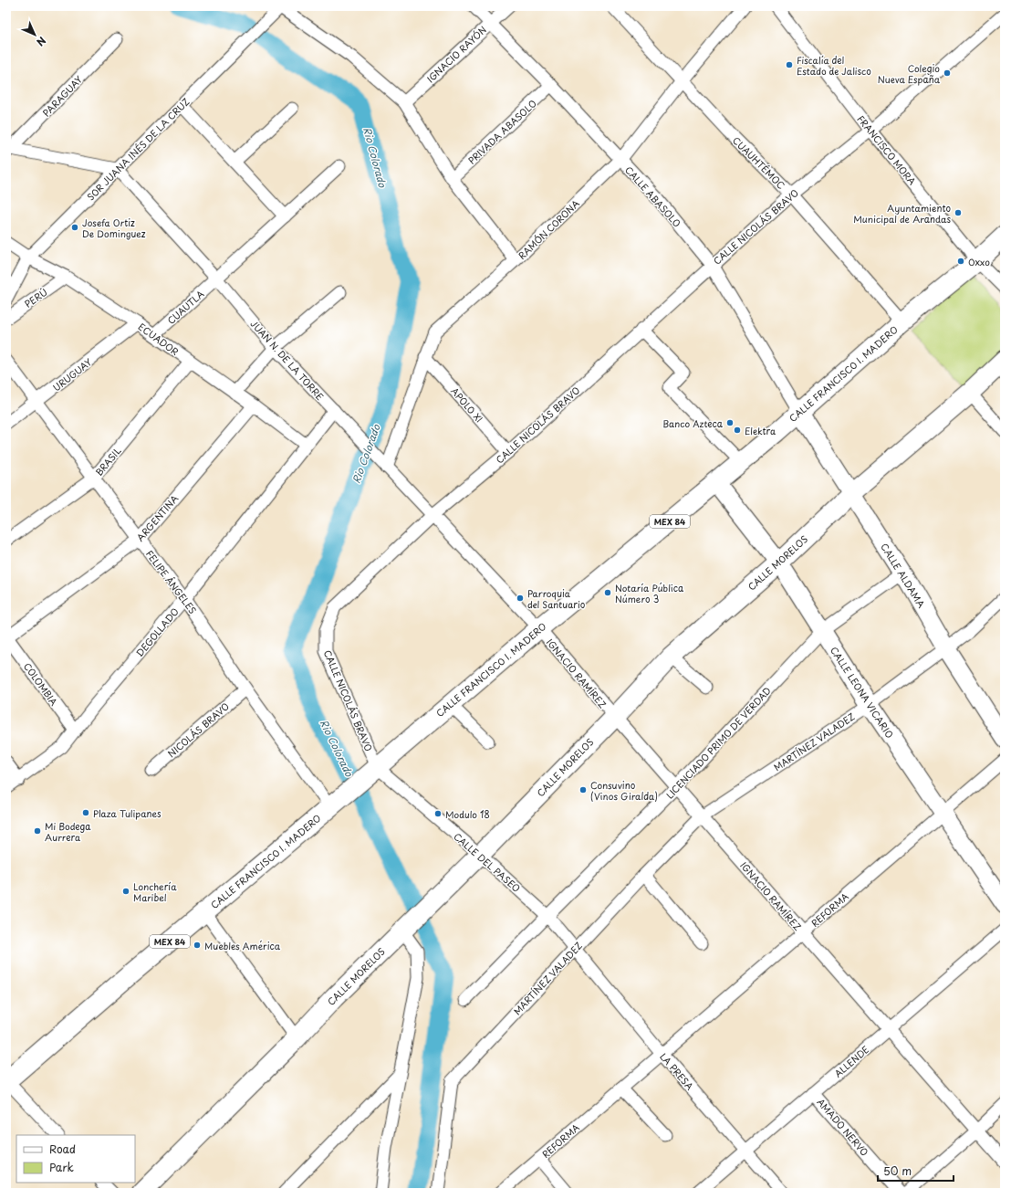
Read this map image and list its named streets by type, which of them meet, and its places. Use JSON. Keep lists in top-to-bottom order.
{
  "streets": {
    "main road": [
      "CALLE FRANCISCO I. MADERO",
      "MEX 84",
      "CALLE MORELOS",
      "CALLE ALDAMA",
      "CALLE LEONA VICARIO"
    ],
    "street": [
      "IGNACIO RAYÓN",
      "PARAGUAY",
      "PRIVADA ABASOLO",
      "SOR JUANA INÉS DE LA CRUZ",
      "FRANCISCO MORA",
      "CUAUHTÉMOC",
      "CALLE ABASOLO",
      "CALLE NICOLÁS BRAVO",
      "RAMÓN CORONA",
      "PERÚ",
      "CUAUTLA",
      "ECUADOR",
      "JUAN N. DE LA TORRE",
      "URUGUAY",
      "APOLO XI",
      "BRASIL",
      "ARGENTINA",
      "FELIPE ÁNGELES",
      "DEGOLLADO",
      "IGNACIO RAMÍREZ",
      "COLOMBIA",
      "NICOLÁS BRAVO",
      "MARTÍNEZ VALADEZ",
      "LICENCIADO PRIMO DE VERDAD",
      "CALLE DEL PASEO",
      "REFORMA",
      "ALLENDE",
      "LA PRESA",
      "AMADO NERVO"
    ]
  },
  "crossings": [
    ["IGNACIO RAYÓN", "CALLE ABASOLO"],
    ["PRIVADA ABASOLO", "CALLE ABASOLO"],
    ["SOR JUANA INÉS DE LA CRUZ", "ECUADOR"],
    ["SOR JUANA INÉS DE LA CRUZ", "JUAN N. DE LA TORRE"],
    ["FRANCISCO MORA", "CALLE NICOLÁS BRAVO"],
    ["FRANCISCO MORA", "CALLE FRANCISCO I. MADERO"],
    ["FRANCISCO MORA", "MEX 84"],
    ["CUAUHTÉMOC", "CALLE NICOLÁS BRAVO"],
    ["CUAUHTÉMOC", "RAMÓN CORONA"],
    ["CUAUHTÉMOC", "CALLE FRANCISCO I. MADERO"],
    ["CALLE ABASOLO", "CALLE NICOLÁS BRAVO"],
    ["CALLE ABASOLO", "RAMÓN CORONA"],
    ["CALLE ABASOLO", "CALLE FRANCISCO I. MADERO"],
    ["CALLE ABASOLO", "CALLE ALDAMA"],
    ["CALLE NICOLÁS BRAVO", "JUAN N. DE LA TORRE"],
    ["CALLE NICOLÁS BRAVO", "CALLE FRANCISCO I. MADERO"],
    ["CALLE NICOLÁS BRAVO", "APOLO XI"],
    ["CALLE NICOLÁS BRAVO", "CALLE DEL PASEO"],
    ["RAMÓN CORONA", "JUAN N. DE LA TORRE"],
    ["RAMÓN CORONA", "APOLO XI"],
    ["PERÚ", "ECUADOR"],
    ["CUAUTLA", "ECUADOR"],
    ["CUAUTLA", "JUAN N. DE LA TORRE"],
    ["ECUADOR", "URUGUAY"],
    ["ECUADOR", "BRASIL"],
    ["ECUADOR", "ARGENTINA"],
    ["ECUADOR", "DEGOLLADO"],
    ["JUAN N. DE LA TORRE", "CALLE FRANCISCO I. MADERO"],
    ["JUAN N. DE LA TORRE", "DEGOLLADO"],
    ["JUAN N. DE LA TORRE", "IGNACIO RAMÍREZ"],
    ["CALLE FRANCISCO I. MADERO", "MEX 84"],
    ["CALLE FRANCISCO I. MADERO", "CALLE ALDAMA"],
    ["CALLE FRANCISCO I. MADERO", "FELIPE ÁNGELES"],
    ["CALLE FRANCISCO I. MADERO", "IGNACIO RAMÍREZ"],
    ["CALLE FRANCISCO I. MADERO", "CALLE LEONA VICARIO"],
    ["CALLE FRANCISCO I. MADERO", "CALLE DEL PASEO"],
    ["URUGUAY", "FELIPE ÁNGELES"],
    ["BRASIL", "FELIPE ÁNGELES"],
    ["ARGENTINA", "FELIPE ÁNGELES"],
    ["ARGENTINA", "COLOMBIA"],
    ["CALLE MORELOS", "CALLE ALDAMA"],
    ["CALLE MORELOS", "IGNACIO RAMÍREZ"],
    ["CALLE MORELOS", "CALLE LEONA VICARIO"],
    ["CALLE MORELOS", "CALLE DEL PASEO"],
    ["CALLE ALDAMA", "MARTÍNEZ VALADEZ"],
    ["CALLE ALDAMA", "LICENCIADO PRIMO DE VERDAD"],
    ["FELIPE ÁNGELES", "DEGOLLADO"],
    ["FELIPE ÁNGELES", "NICOLÁS BRAVO"],
    ["DEGOLLADO", "COLOMBIA"],
    ["IGNACIO RAMÍREZ", "MARTÍNEZ VALADEZ"],
    ["IGNACIO RAMÍREZ", "LICENCIADO PRIMO DE VERDAD"],
    ["IGNACIO RAMÍREZ", "REFORMA"],
    ["IGNACIO RAMÍREZ", "ALLENDE"],
    ["CALLE LEONA VICARIO", "MARTÍNEZ VALADEZ"],
    ["CALLE LEONA VICARIO", "LICENCIADO PRIMO DE VERDAD"],
    ["CALLE LEONA VICARIO", "REFORMA"],
    ["MARTÍNEZ VALADEZ", "CALLE DEL PASEO"],
    ["MARTÍNEZ VALADEZ", "LA PRESA"],
    ["LICENCIADO PRIMO DE VERDAD", "CALLE DEL PASEO"],
    ["CALLE DEL PASEO", "LA PRESA"],
    ["REFORMA", "LA PRESA"],
    ["ALLENDE", "LA PRESA"],
    ["ALLENDE", "AMADO NERVO"]
  ],
  "water": ["Rio Colorado"],
  "places": [
    "Fiscalía del Estado de Jalisco",
    "Colegio Nueva España",
    "Ayuntamiento Municipal de Arandas",
    "Josefa Ortiz De Dominguez",
    "Oxxo",
    "Banco Azteca",
    "Elektra",
    "Notaría Pública Número 3",
    "Parroquia del Santuario",
    "Consuvino (Vinos Giralda)",
    "Plaza Tulipanes",
    "Modulo 18",
    "Mi Bodega Aurrera",
    "Lonchería Maribel",
    "Muebles América"
  ],
  "legend": ["Road", "Park"],
  "scale_bar": "50 m",
  "north": "bottom right"
}
